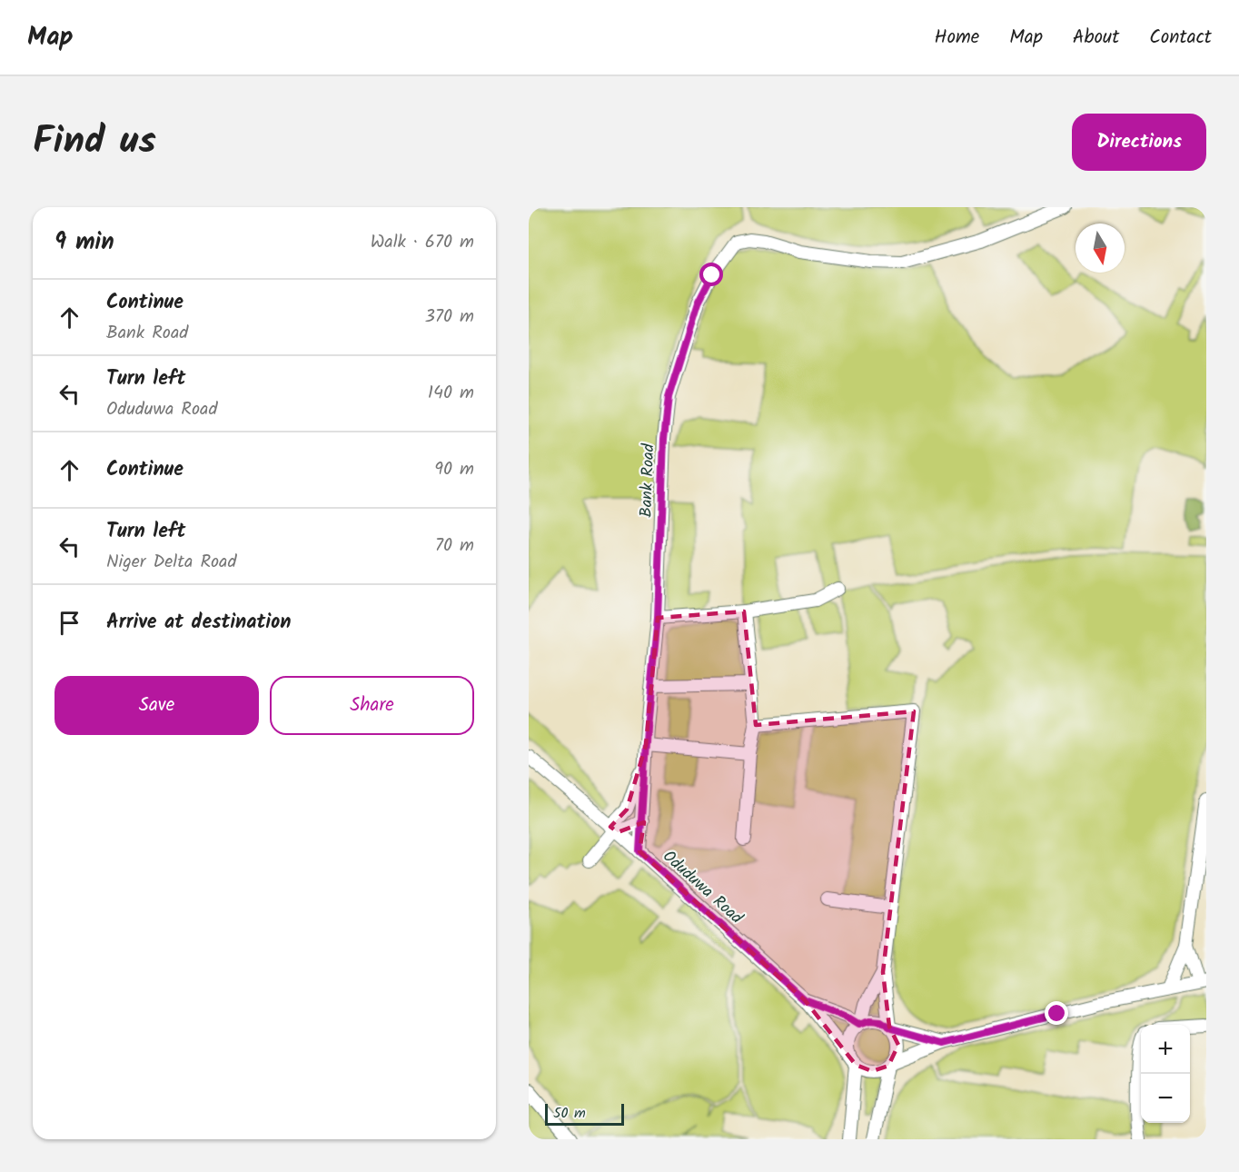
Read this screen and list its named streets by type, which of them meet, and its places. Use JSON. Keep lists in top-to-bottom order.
{
  "streets": {
    "street": ["Bank Road", "Oduduwa Road"]
  },
  "crossings": [
    ["Bank Road", "Oduduwa Road"]
  ],
  "scale_bar": "50 m",
  "north": "bottom",
  "page": {
    "header": "Map",
    "nav": [
      "Home",
      "Map",
      "About",
      "Contact"
    ],
    "title": "Find us",
    "buttons": [
      "Directions",
      ["Save", "Share"]
    ],
    "heading": ["9 min", "Walk · 670 m"],
    "list": [
      ["Continue", "Bank Road", "370 m"],
      ["Turn left", "Oduduwa Road", "140 m"],
      ["Continue", "90 m"],
      ["Turn left", "Niger Delta Road", "70 m"],
      "Arrive at destination"
    ],
    "map_buttons": ["+", "−"],
    "scale": "50 m"
  }
}
